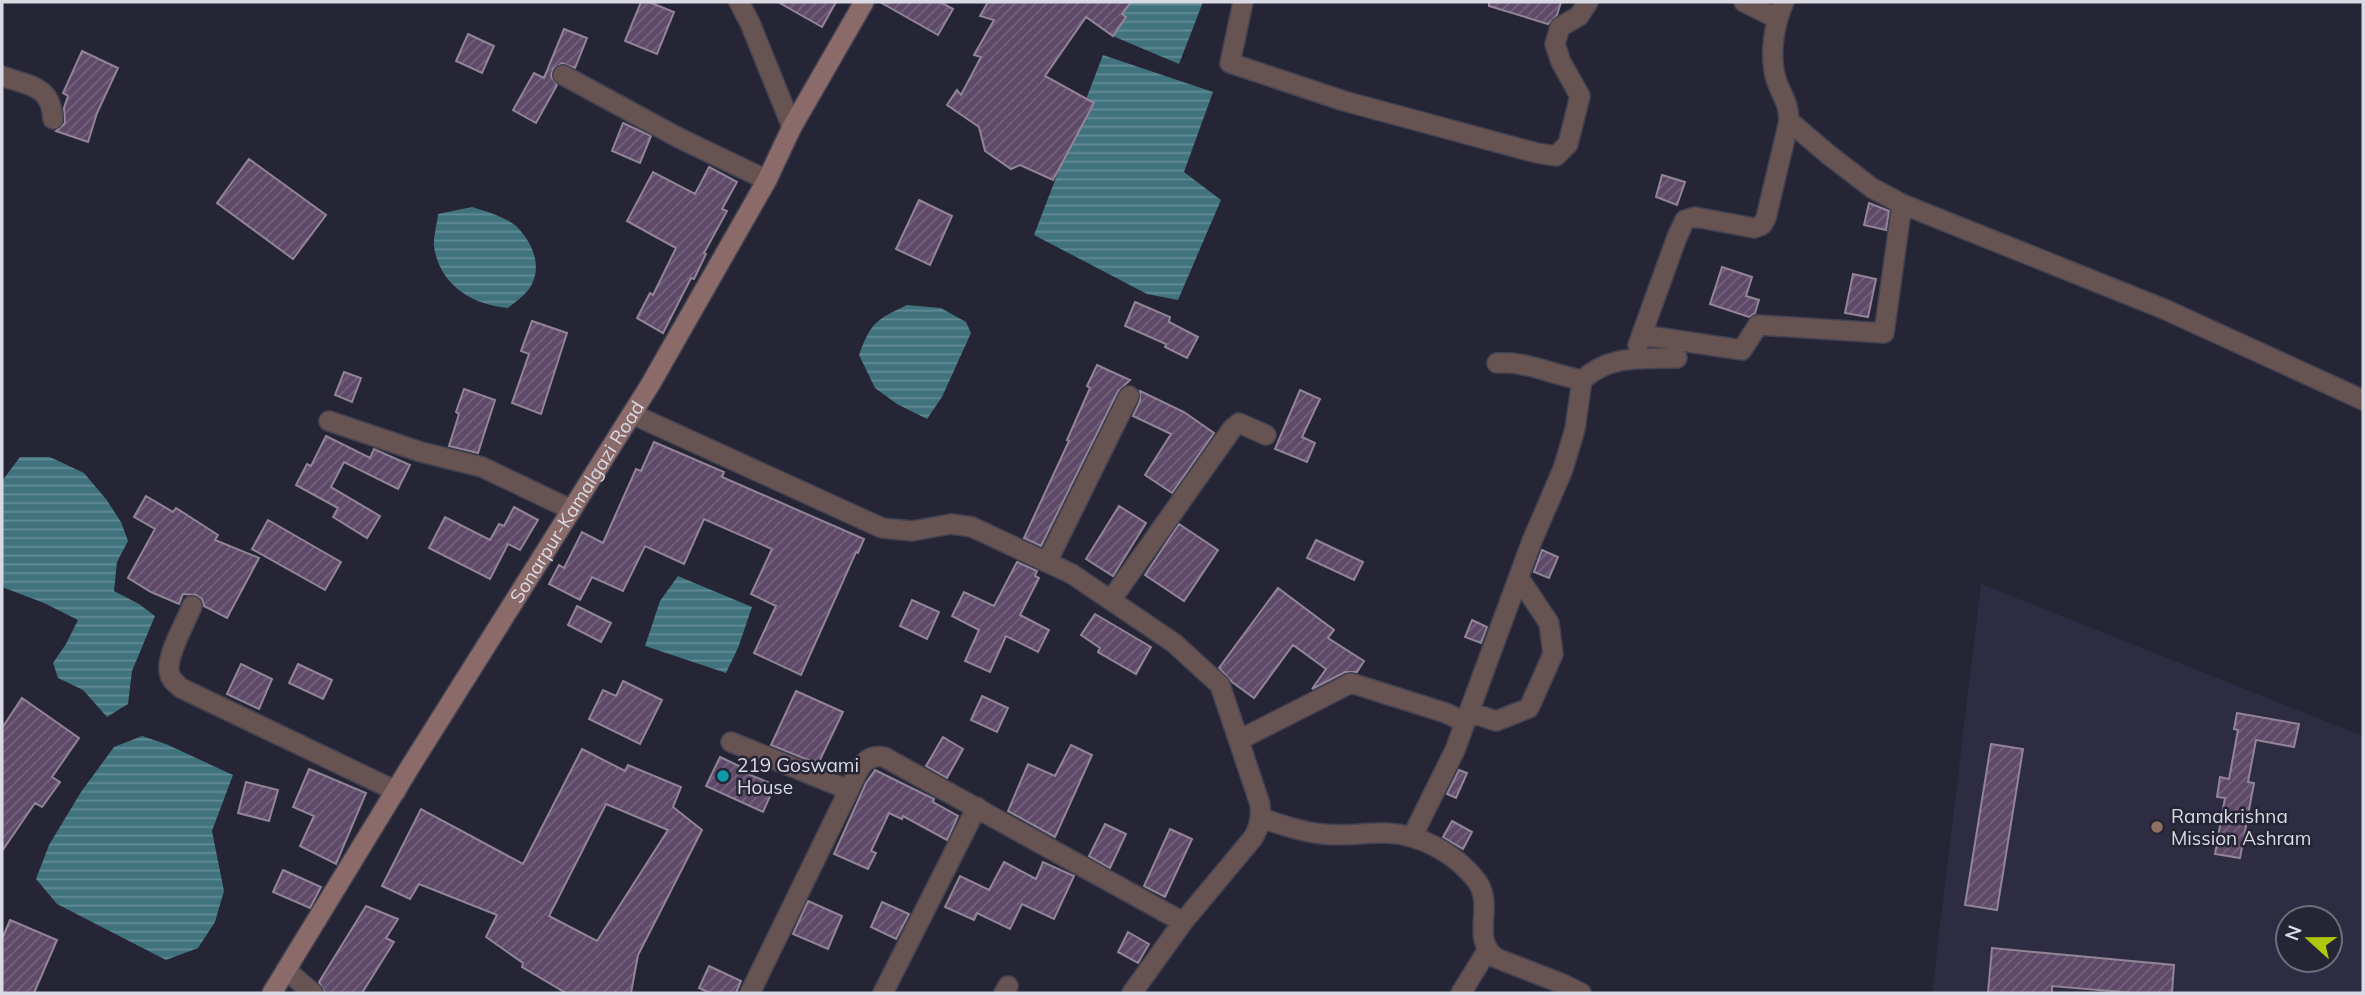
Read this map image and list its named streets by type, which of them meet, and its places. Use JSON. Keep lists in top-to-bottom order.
{
  "streets": {
    "main road": ["Sonarpur-Kamalgazi Road"]
  },
  "places": ["219 Goswami House", "Ramakrishna Mission Ashram"],
  "north": "left"
}
